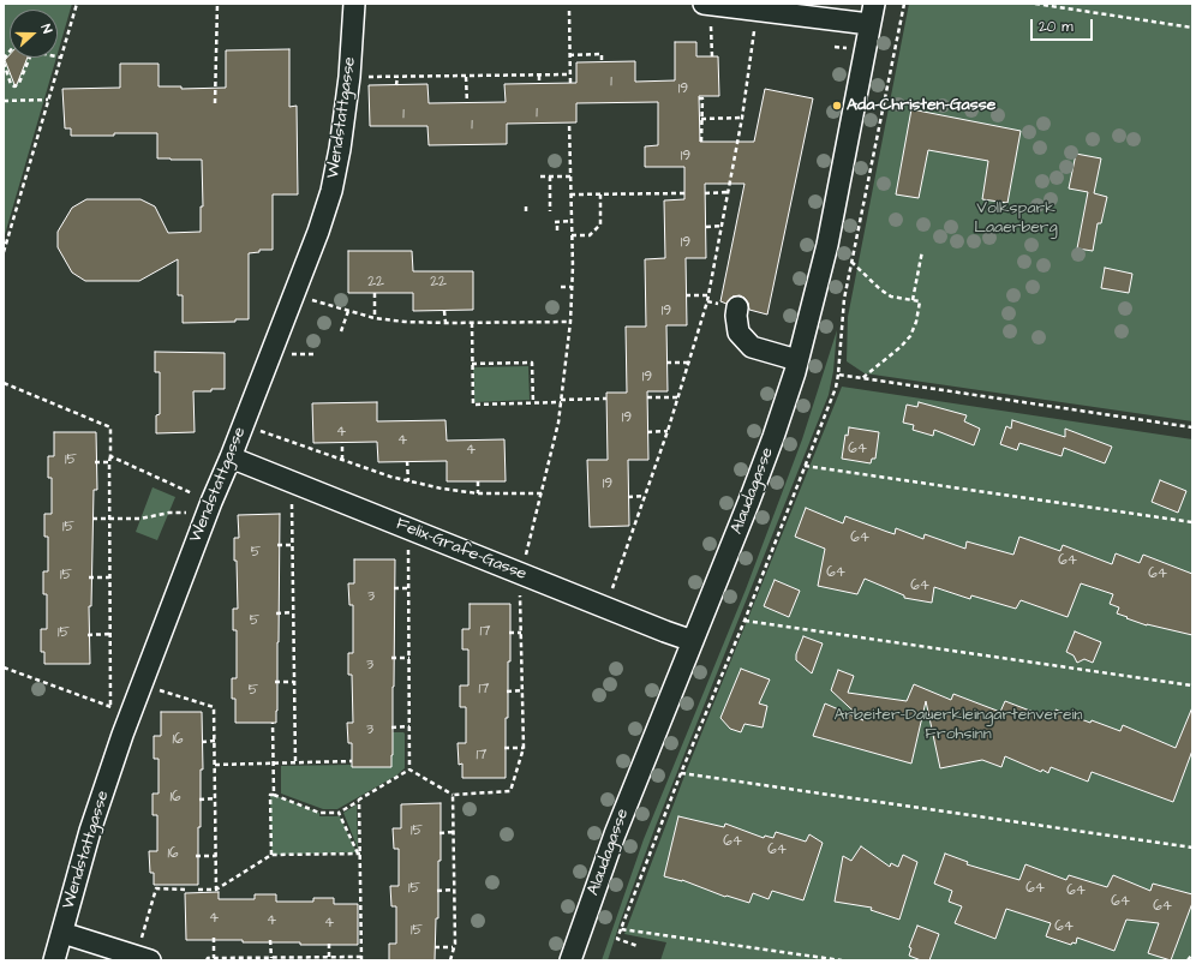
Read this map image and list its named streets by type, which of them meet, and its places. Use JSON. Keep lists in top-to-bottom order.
{
  "streets": {
    "street": ["Wendstattgasse", "Alaudagasse", "Felix-Grafe-Gasse"]
  },
  "crossings": [
    ["Wendstattgasse", "Felix-Grafe-Gasse"],
    ["Alaudagasse", "Felix-Grafe-Gasse"]
  ],
  "parks": ["Volkspark Laaerberg", "Arbeiter-Dauerkleingartenverein Frohsinn"],
  "places": ["Ada-Christen-Gasse"],
  "house_numbers": [
    "1",
    "19",
    "1",
    "1",
    "1",
    "19",
    "19",
    "22",
    "22",
    "19",
    "19",
    "19",
    "4",
    "4",
    "64",
    "4",
    "15",
    "19",
    "15",
    "64",
    "5",
    "64",
    "64",
    "64",
    "15",
    "64",
    "3",
    "5",
    "17",
    "15",
    "3",
    "17",
    "5",
    "3",
    "16",
    "17",
    "16",
    "15",
    "64",
    "64",
    "16",
    "15",
    "64",
    "64",
    "64",
    "64",
    "4",
    "4",
    "4",
    "64",
    "15"
  ],
  "scale_bar": "20 m",
  "north": "right"
}
